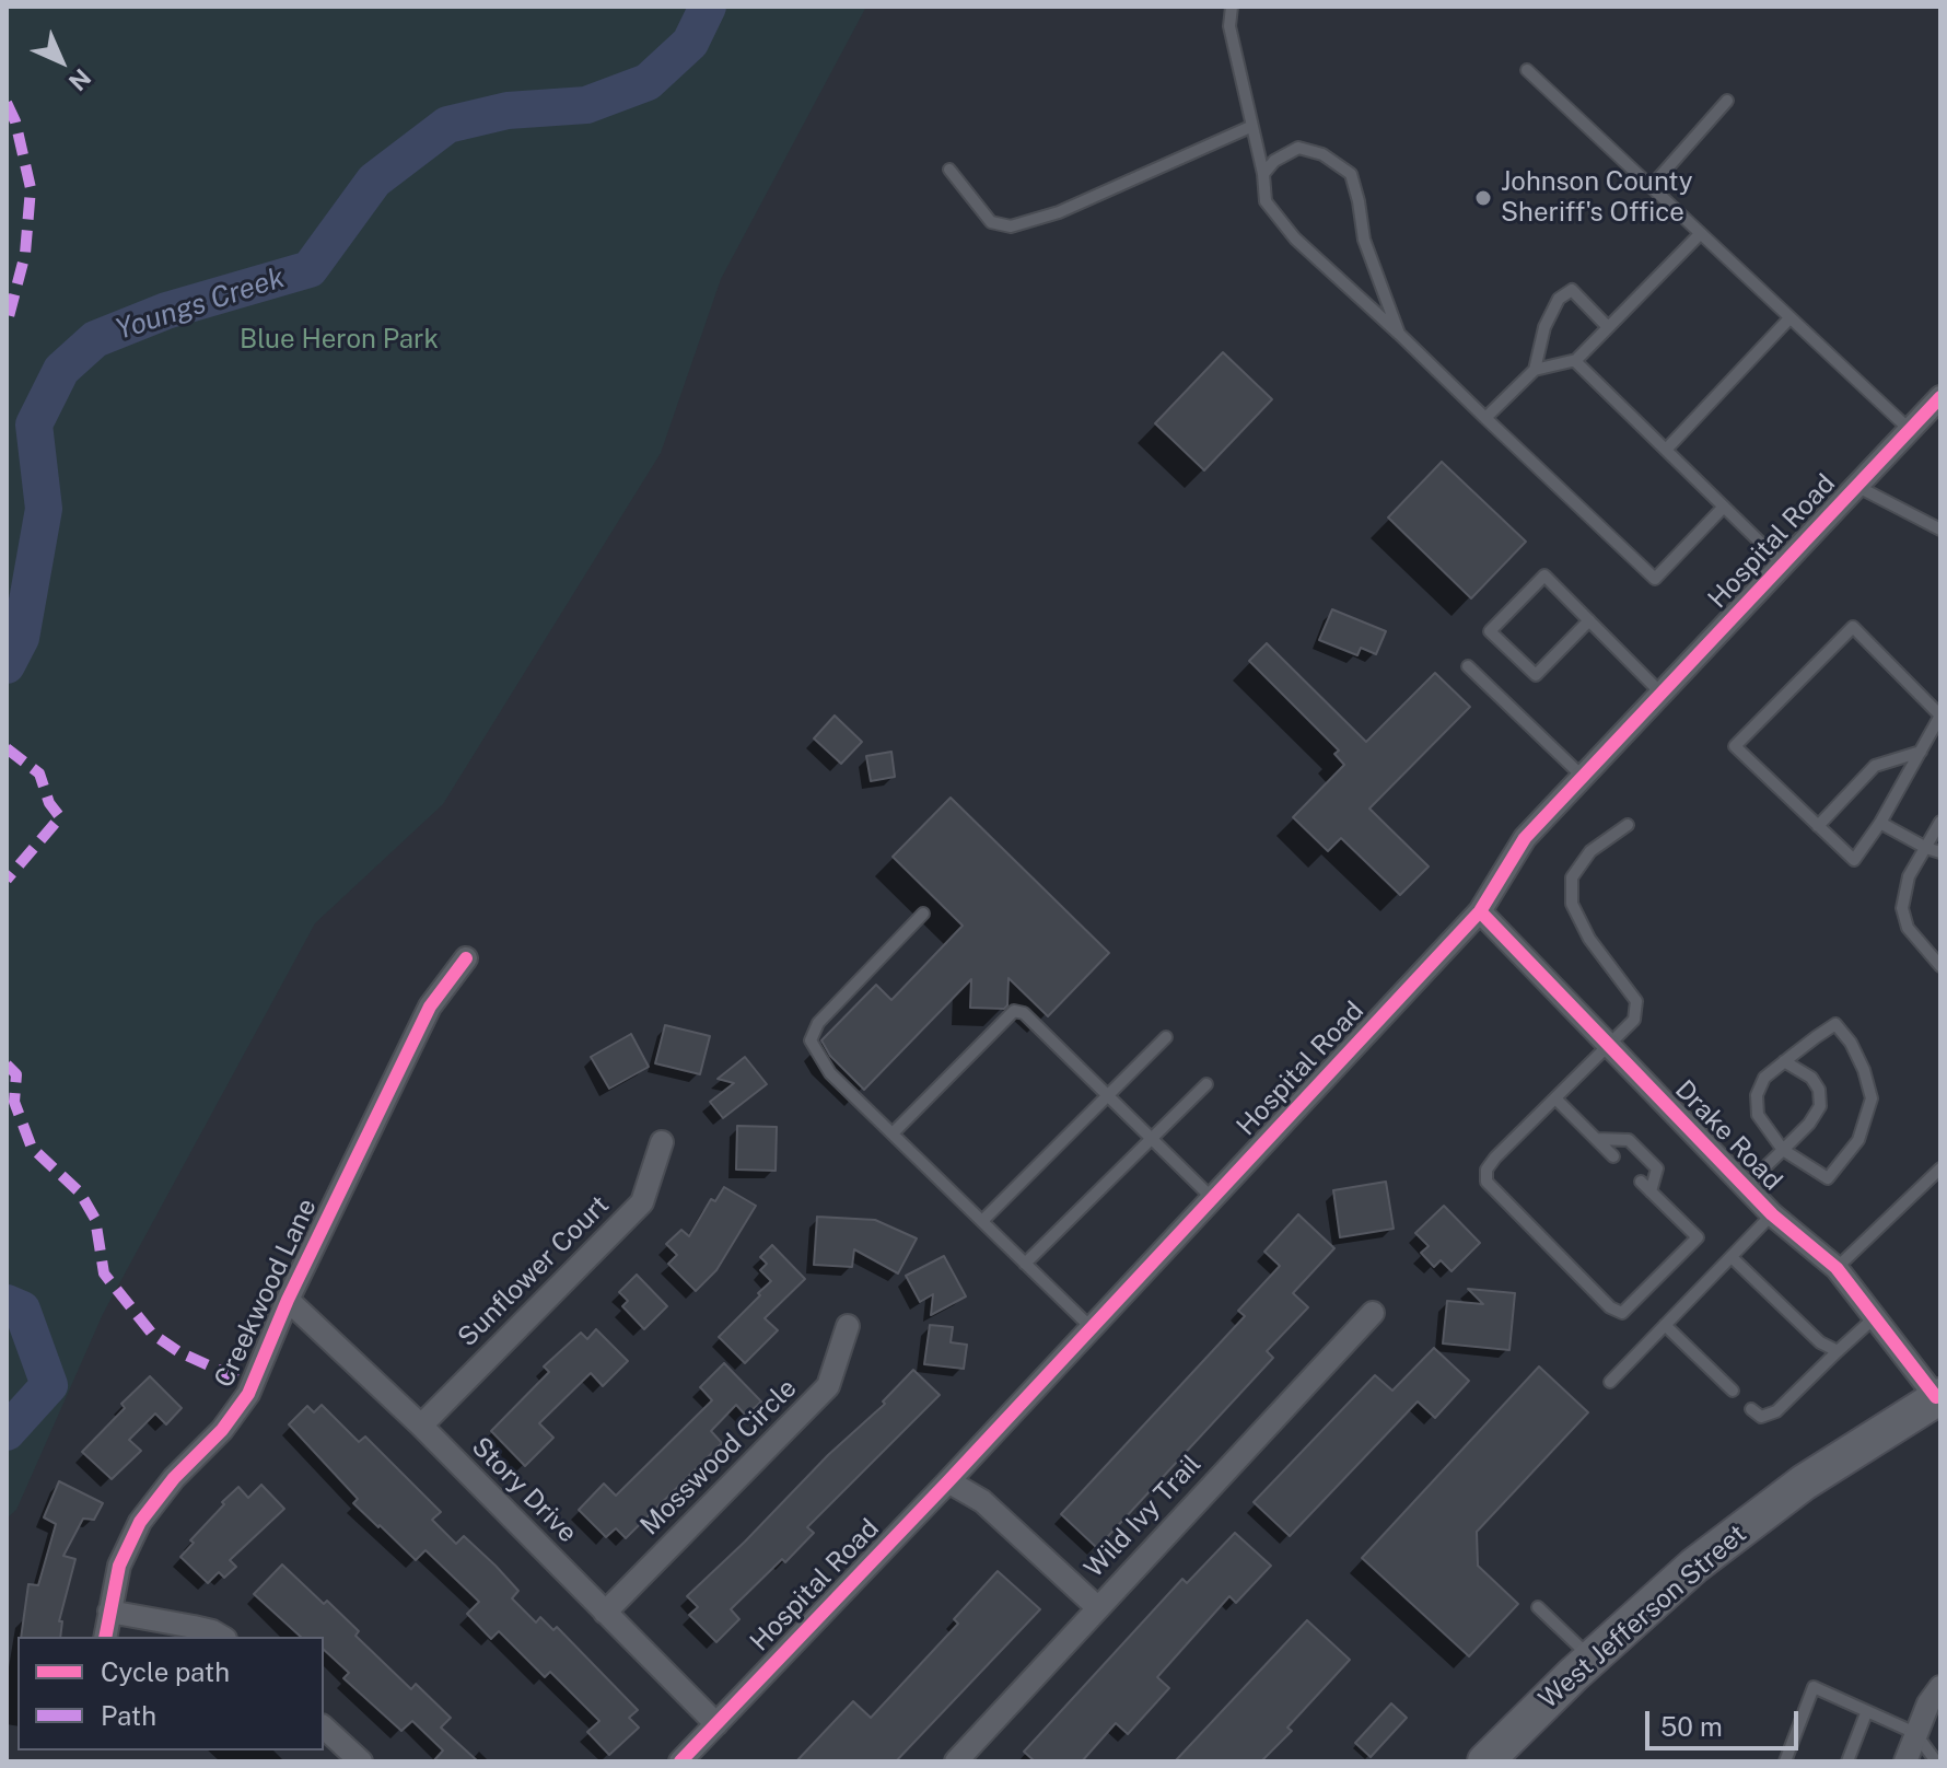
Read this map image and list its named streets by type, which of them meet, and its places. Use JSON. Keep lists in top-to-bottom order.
{
  "streets": {
    "main road": ["West Jefferson Street"],
    "street": [
      "Hospital Road",
      "Drake Road",
      "Sunflower Court",
      "Creekwood Lane",
      "Mosswood Circle",
      "Story Drive",
      "Wild Ivy Trail"
    ]
  },
  "crossings": [
    ["Hospital Road", "Drake Road"],
    ["Hospital Road", "Story Drive"],
    ["Drake Road", "West Jefferson Street"],
    ["Sunflower Court", "Story Drive"],
    ["Creekwood Lane", "Story Drive"],
    ["Mosswood Circle", "Story Drive"]
  ],
  "water": ["Youngs Creek"],
  "parks": ["Blue Heron Park"],
  "places": ["Johnson County Sheriff's Office"],
  "legend": ["Cycle path", "Path"],
  "scale_bar": "50 m",
  "north": "bottom right"
}
